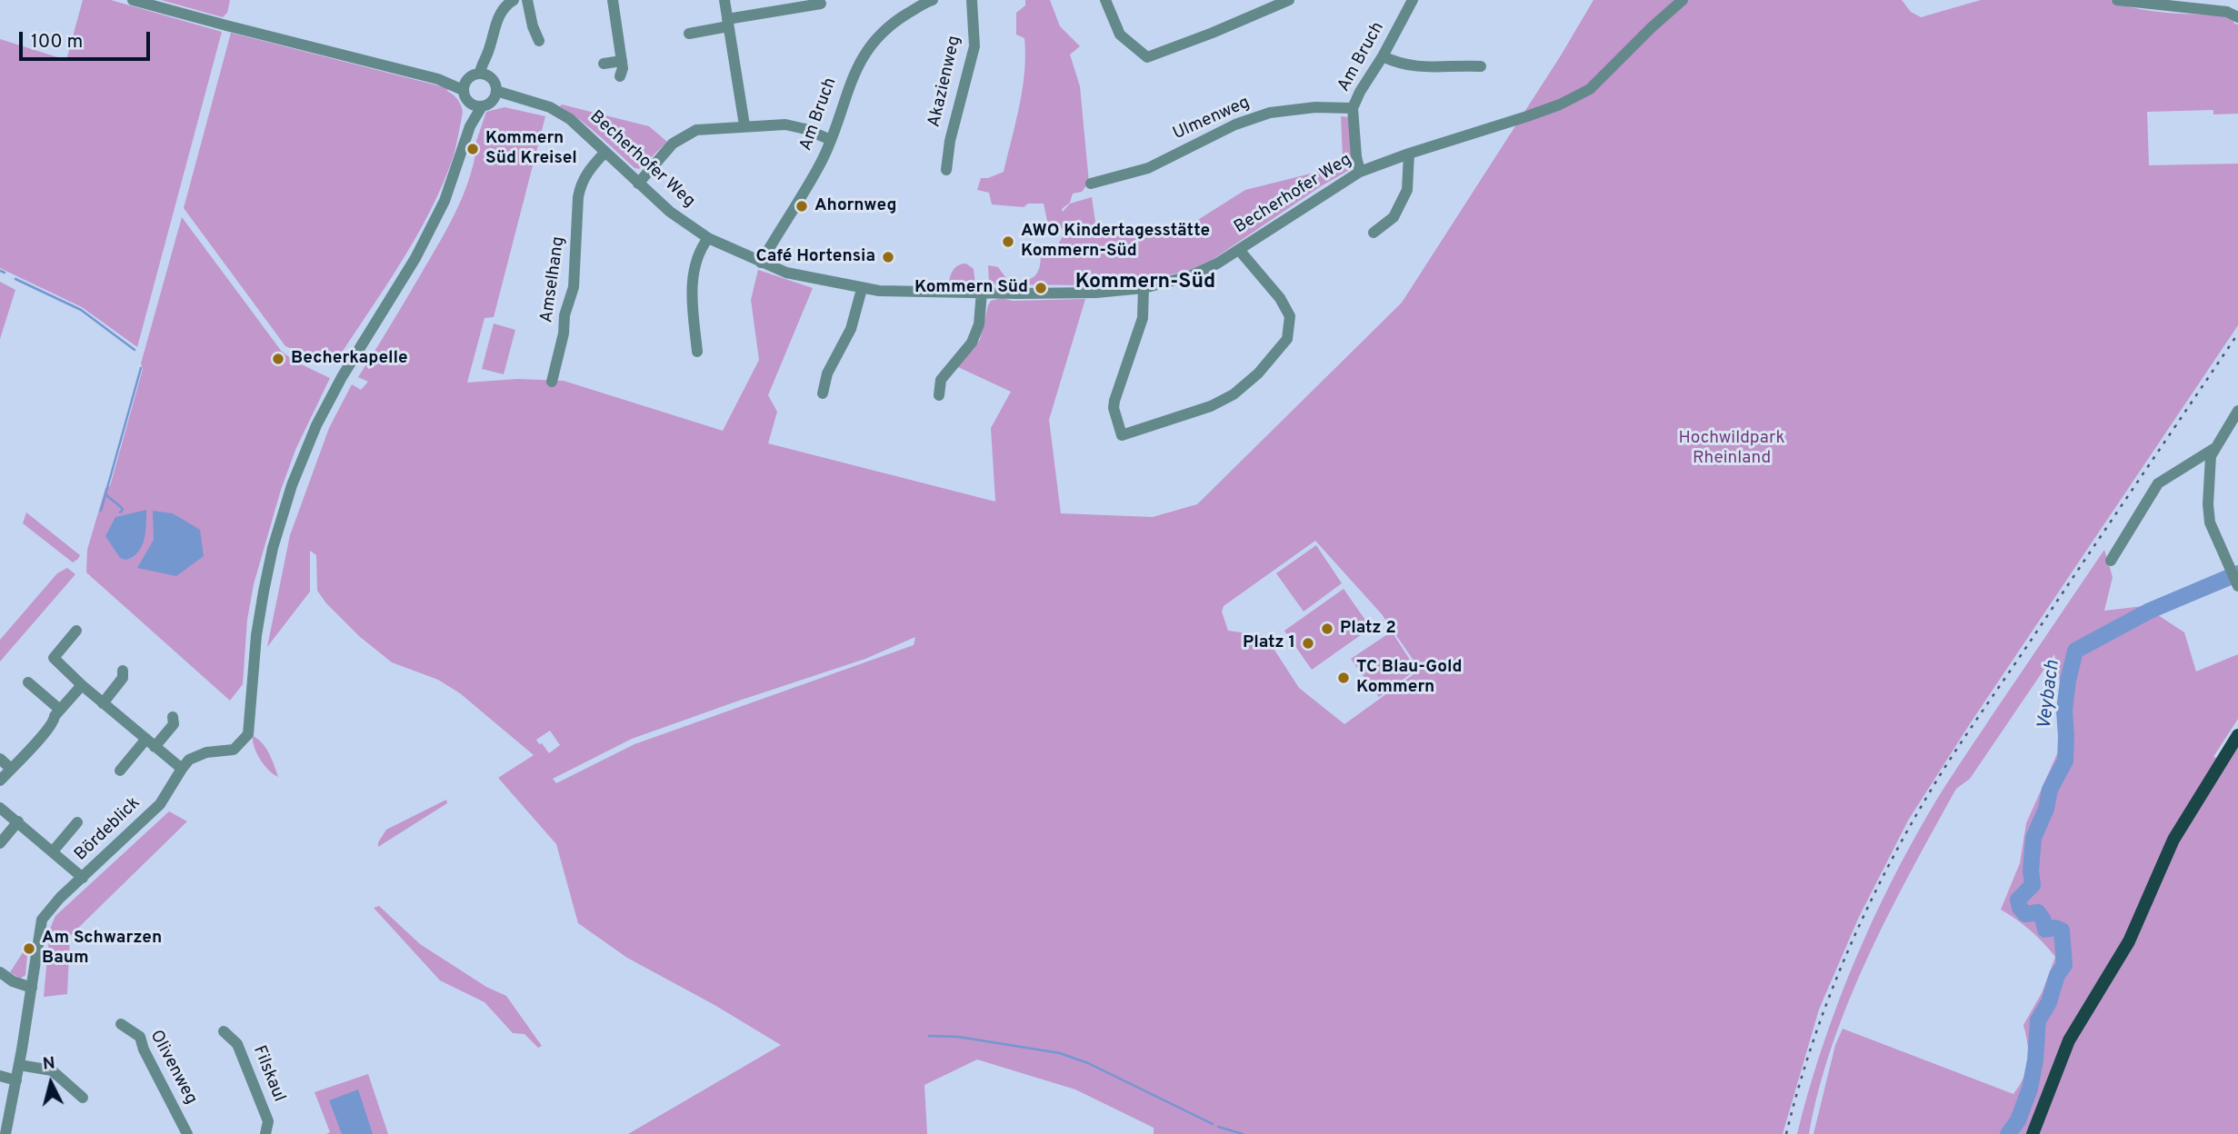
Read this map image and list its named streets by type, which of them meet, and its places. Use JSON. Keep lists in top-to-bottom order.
{
  "streets": {
    "street": [
      "Am Bruch",
      "Akazienweg",
      "Ulmenweg",
      "Becherhofer Weg",
      "Amselhang",
      "Bördeblick",
      "Olivenweg",
      "Filskaul"
    ]
  },
  "crossings": [
    ["Am Bruch", "Ulmenweg"],
    ["Am Bruch", "Becherhofer Weg"],
    ["Becherhofer Weg", "Amselhang"],
    ["Becherhofer Weg", "Bördeblick"]
  ],
  "districts": ["Kommern-Süd"],
  "water": ["Veybach"],
  "parks": ["Hochwildpark Rheinland"],
  "places": [
    "Kommern Süd Kreisel",
    "Ahornweg",
    "AWO Kindertagesstätte Kommern-Süd",
    "Café Hortensia",
    "Kommern Süd",
    "Becherkapelle",
    "Platz 2",
    "Platz 1",
    "TC Blau-Gold Kommern",
    "Am Schwarzen Baum"
  ],
  "scale_bar": "100 m",
  "north": "top"
}
